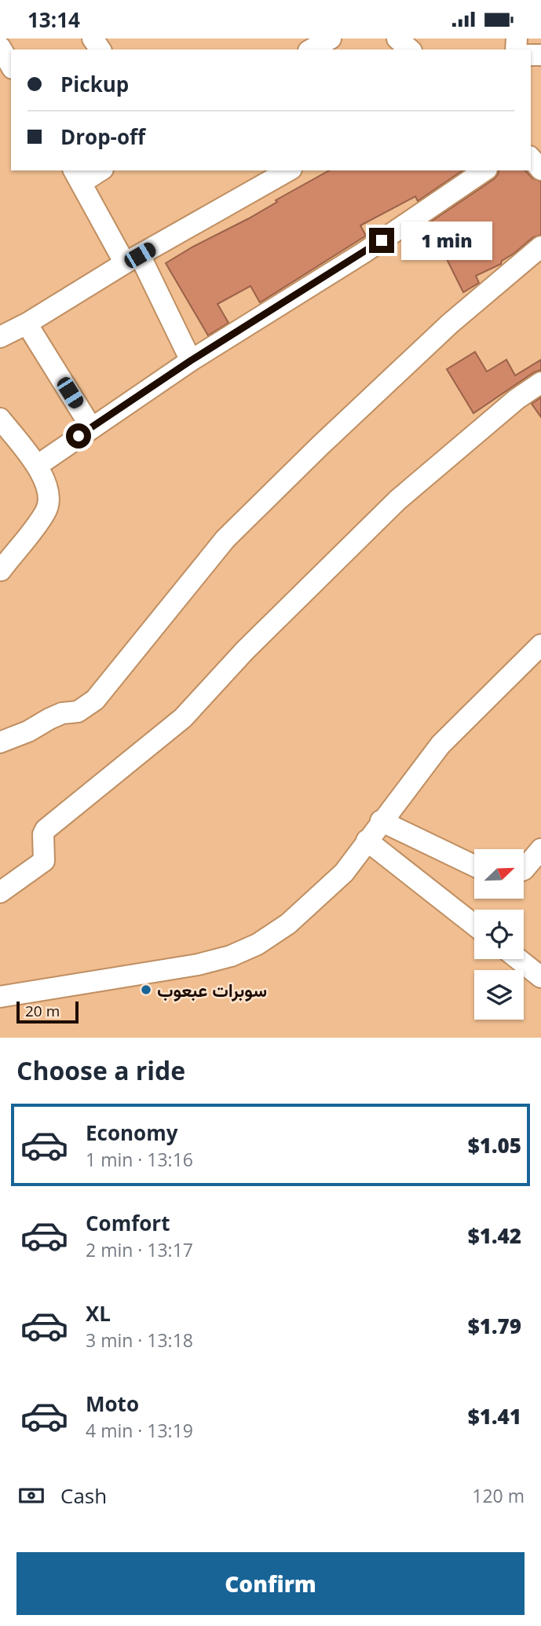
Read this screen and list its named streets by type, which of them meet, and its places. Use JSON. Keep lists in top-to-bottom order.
{
  "places": ["سوبرات عبعوب"],
  "scale_bar": "20 m",
  "north": "top right",
  "page": {
    "status": "13:14",
    "banner": ["Pickup", "Drop-off"],
    "bubble": "1 min",
    "scale": "20 m",
    "heading": "Choose a ride",
    "list": [
      {
        "name": "Economy",
        "note": "1 min · 13:16",
        "value": "$1.05"
      },
      {
        "name": "Comfort",
        "note": "2 min · 13:17",
        "value": "$1.42"
      },
      {
        "name": "XL",
        "note": "3 min · 13:18",
        "value": "$1.79"
      },
      {
        "name": "Moto",
        "note": "4 min · 13:19",
        "value": "$1.41"
      }
    ],
    "pay": ["Cash", "120 m"],
    "buttons": "Confirm"
  }
}
